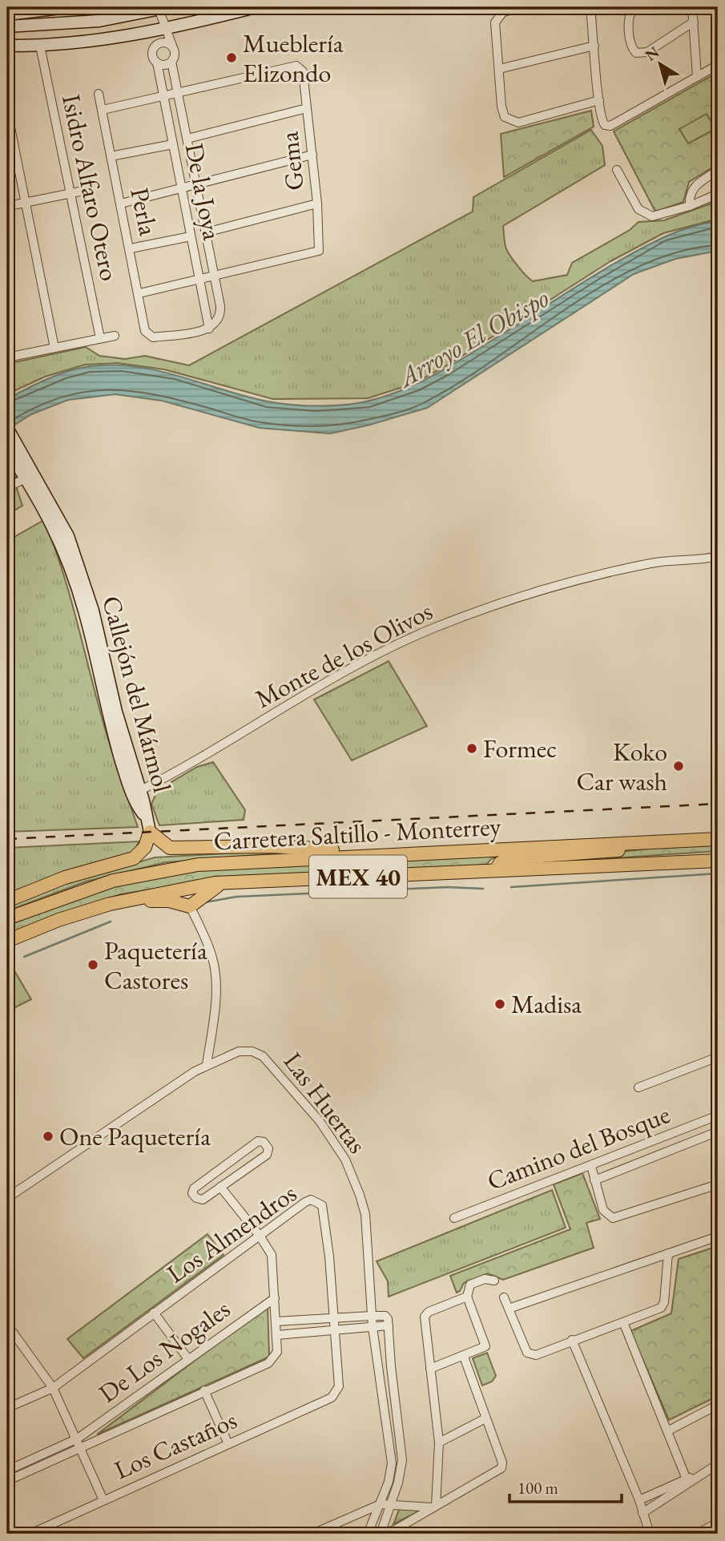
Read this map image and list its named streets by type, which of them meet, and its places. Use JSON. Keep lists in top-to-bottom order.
{
  "streets": {
    "main road": ["Carretera Saltillo - Monterrey", "MEX 40"],
    "street": [
      "Gema",
      "Isidro Alfaro Otero",
      "De la Joya",
      "Perla",
      "Monte de los Olivos",
      "Callejón del Mármol",
      "Las Huertas",
      "Camino del Bosque",
      "Los Almendros",
      "De Los Nogales",
      "Los Castaños"
    ]
  },
  "crossings": [
    ["Gema", "De la Joya"],
    ["De la Joya", "Perla"],
    ["Monte de los Olivos", "Callejón del Mármol"],
    ["Los Almendros", "Los Castaños"]
  ],
  "water": ["Arroyo El Obispo"],
  "places": [
    "Mueblería Elizondo",
    "Formec",
    "Koko Car wash",
    "Paquetería Castores",
    "Madisa",
    "One Paquetería"
  ],
  "scale_bar": "100 m",
  "north": "top left"
}
